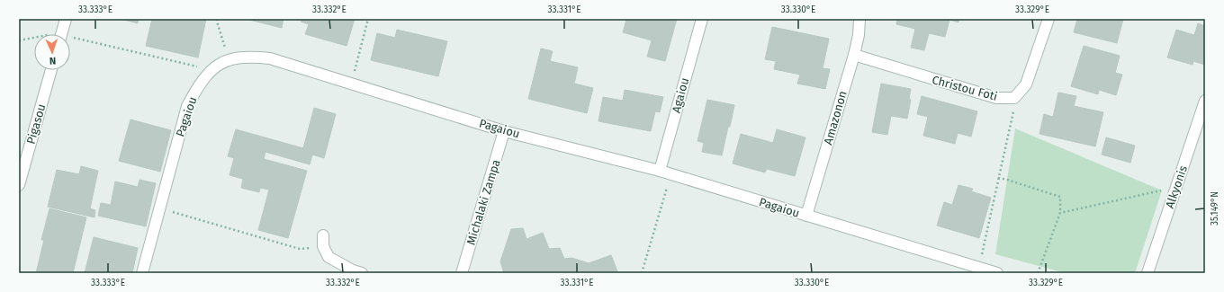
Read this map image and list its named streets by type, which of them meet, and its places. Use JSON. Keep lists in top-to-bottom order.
{
  "streets": {
    "street": [
      "Christou Foti",
      "Agaiou",
      "Pagaiou",
      "Amazonon",
      "Pigasou",
      "Alkyonis",
      "Michalaki Zampa"
    ]
  },
  "crossings": [
    ["Christou Foti", "Amazonon"],
    ["Agaiou", "Pagaiou"],
    ["Pagaiou", "Amazonon"],
    ["Pagaiou", "Michalaki Zampa"]
  ],
  "north": "bottom",
  "coordinates": [
    "33.333°E",
    "33.332°E",
    "33.331°E",
    "33.330°E",
    "33.329°E",
    "35.149°N"
  ]
}
